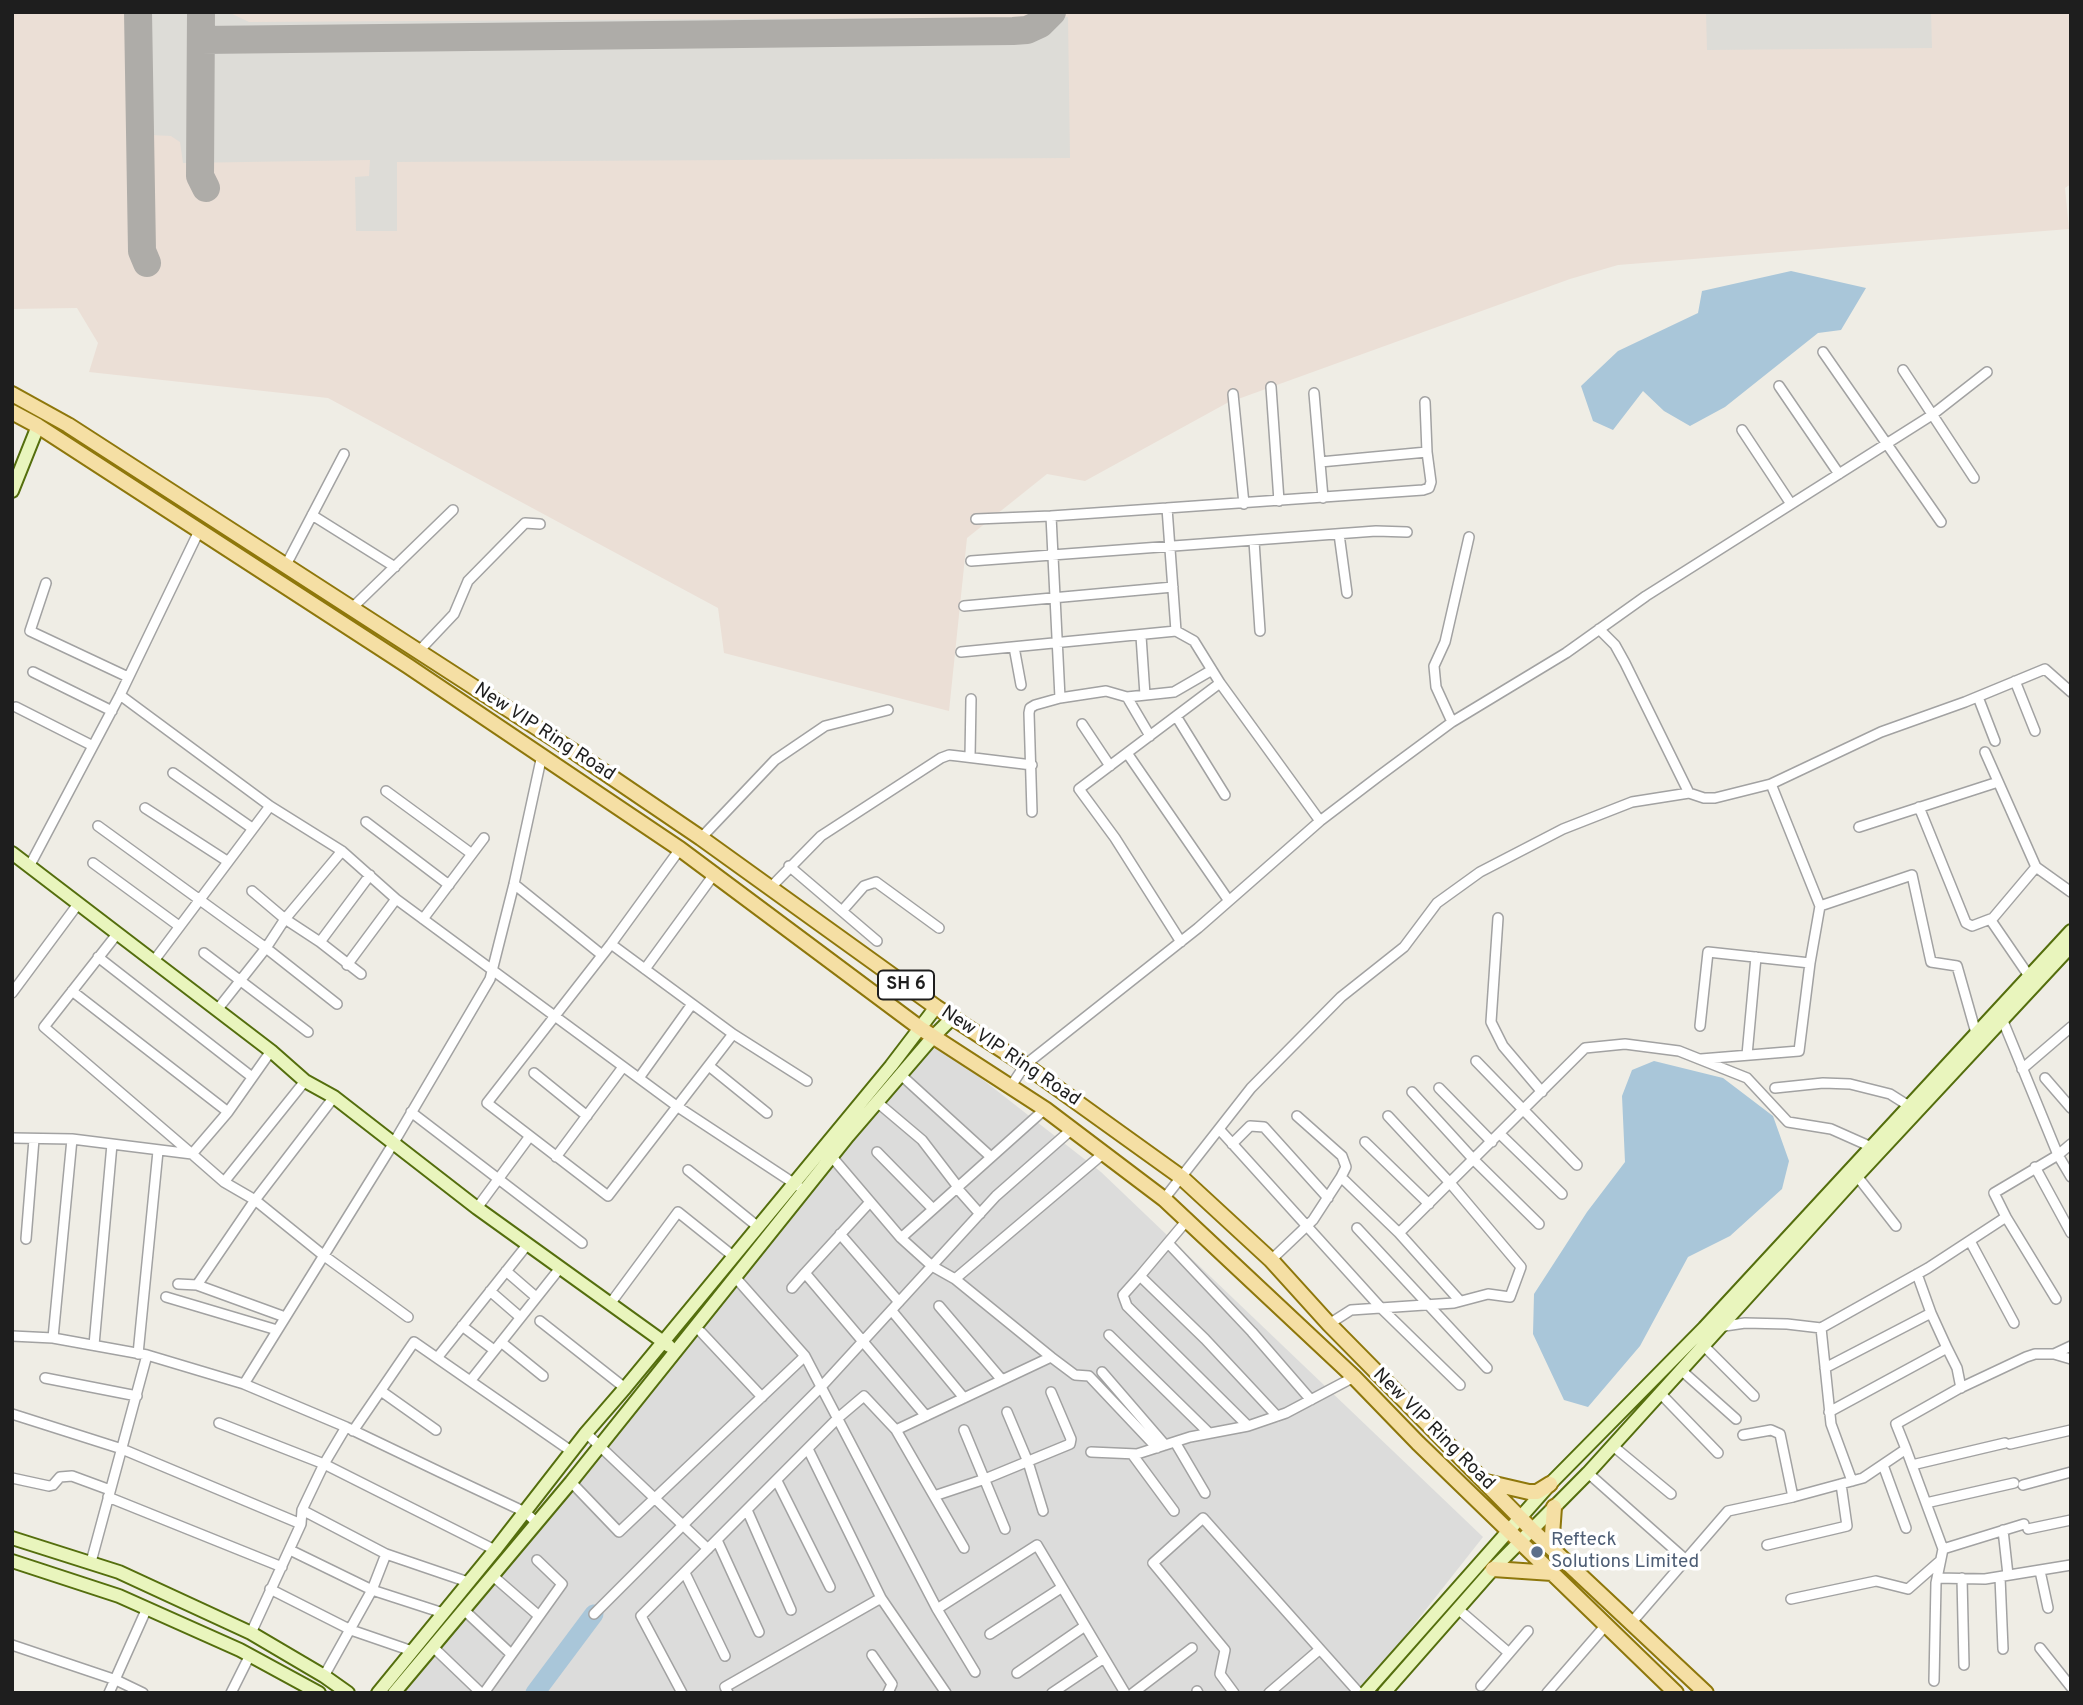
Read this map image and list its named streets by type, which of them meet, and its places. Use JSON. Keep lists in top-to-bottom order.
{
  "streets": {
    "main road": ["New VIP Ring Road", "SH 6"]
  },
  "places": ["Refteck Solutions Limited"]
}
